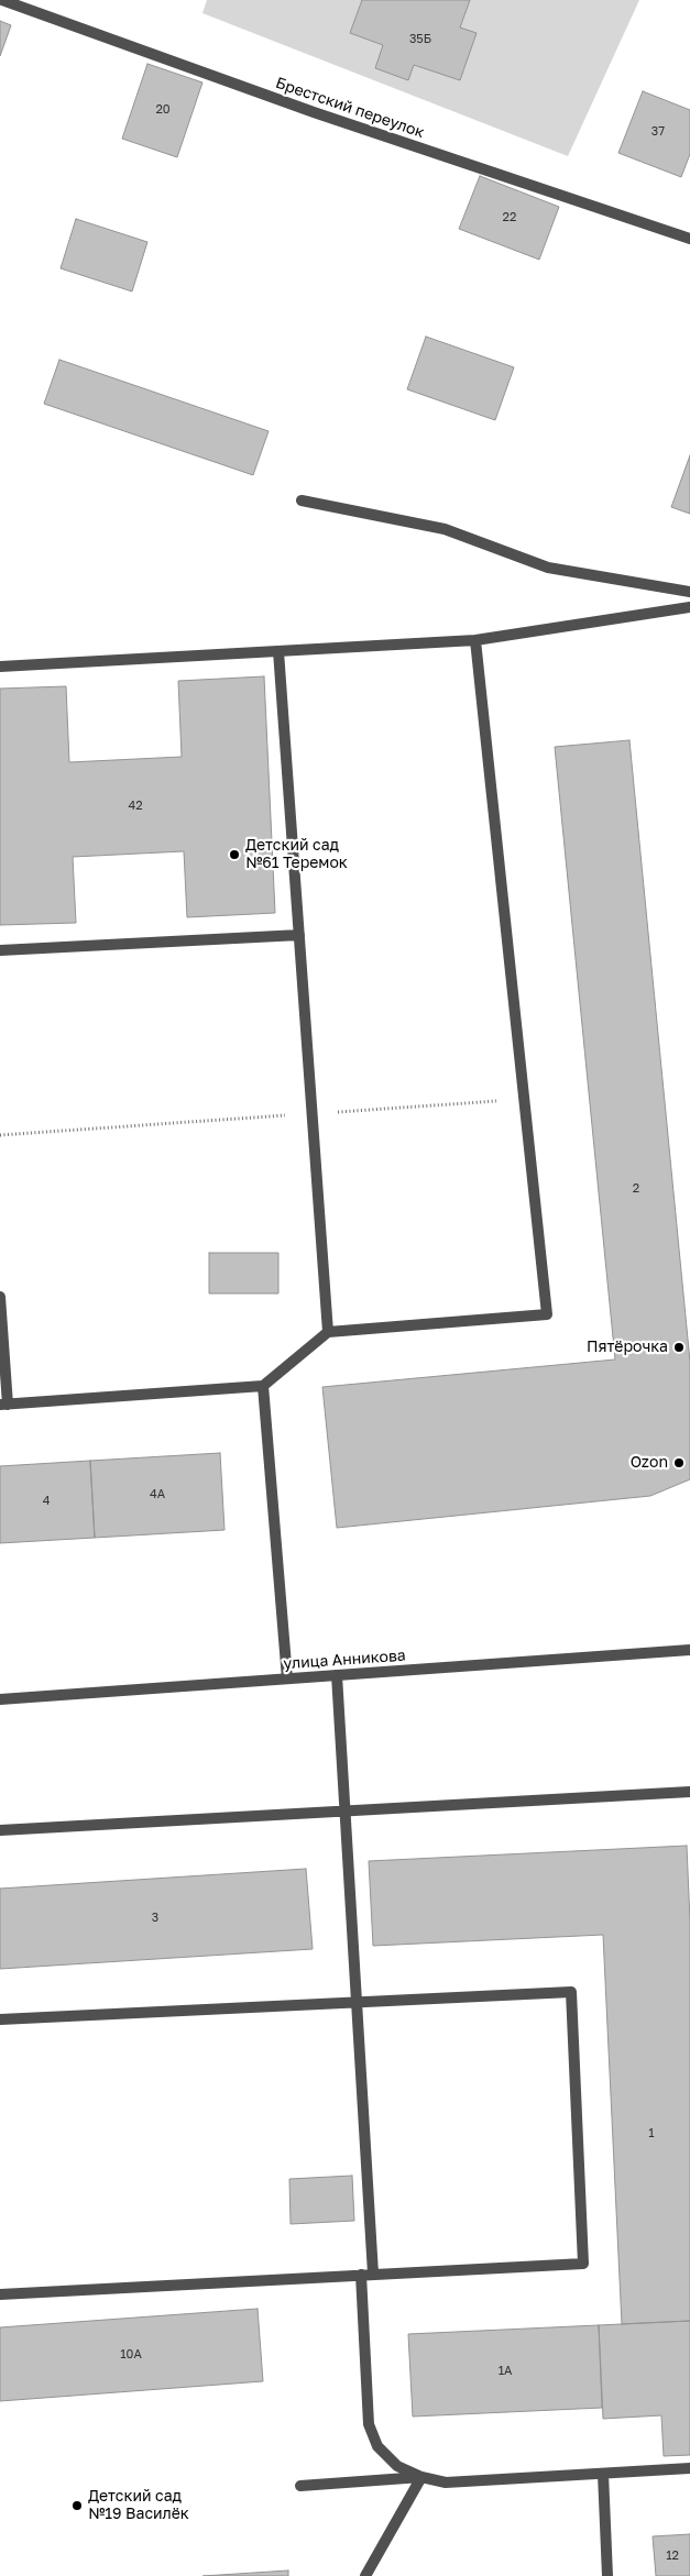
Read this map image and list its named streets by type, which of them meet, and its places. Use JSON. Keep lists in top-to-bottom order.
{
  "streets": {
    "street": ["Брестский переулок", "улица Анникова"]
  },
  "places": [
    "Детский сад №61 Теремок",
    "Пятёрочка",
    "Ozon",
    "Детский сад №19 Василёк"
  ],
  "house_numbers": [
    "35Б",
    "20",
    "37",
    "22",
    "42",
    "2",
    "4А",
    "4",
    "3",
    "1",
    "10А",
    "1А",
    "12"
  ]
}
